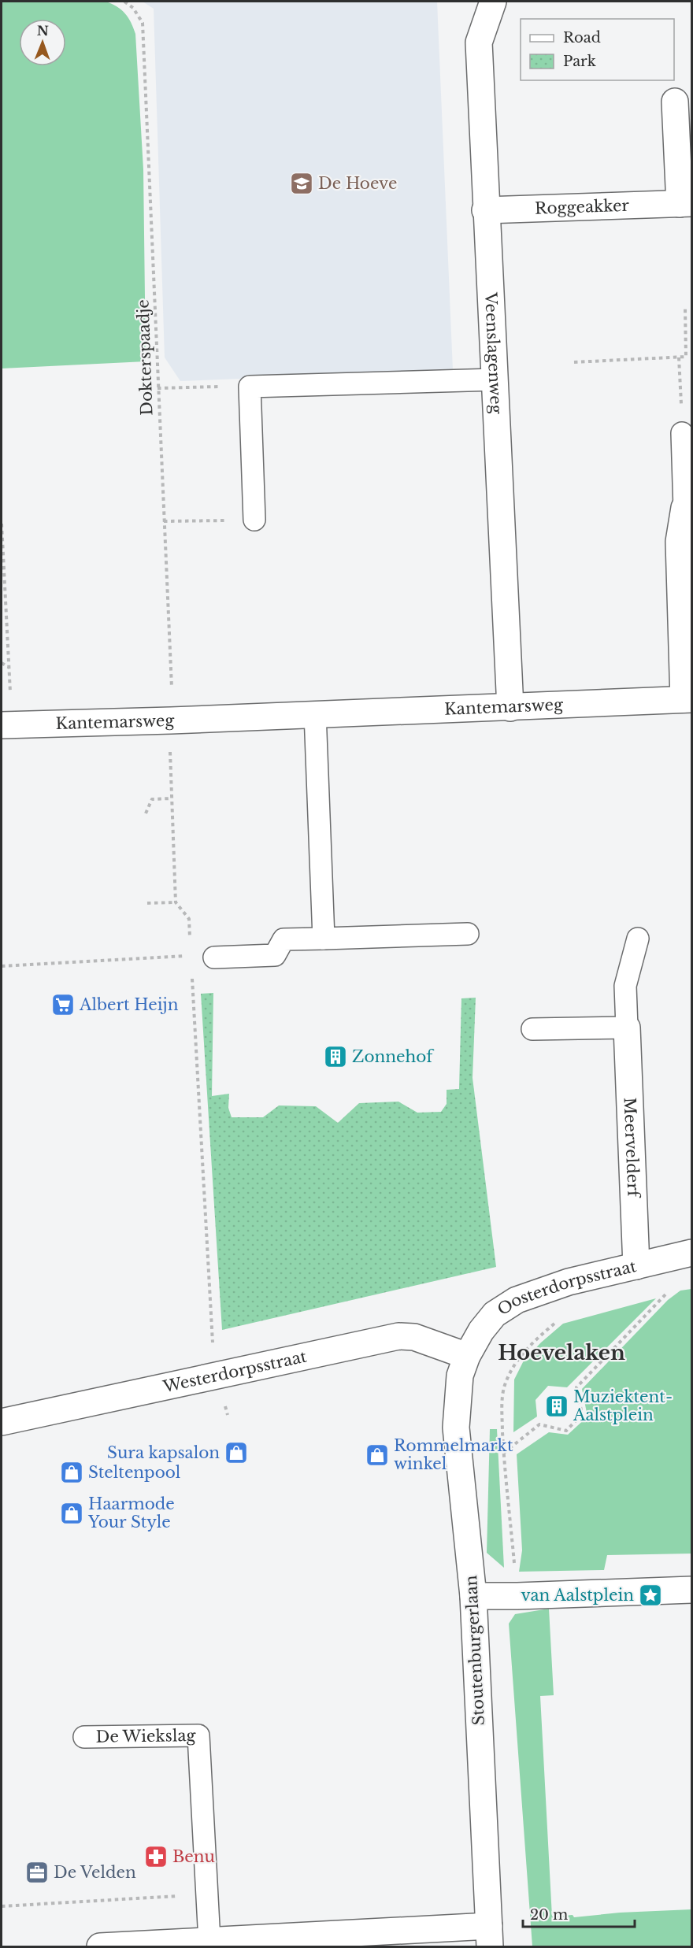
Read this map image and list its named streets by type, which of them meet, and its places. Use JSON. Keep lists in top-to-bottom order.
{
  "streets": {
    "street": [
      "Roggeakker",
      "Veenslagenweg",
      "Kantemarsweg",
      "Meervelderf",
      "Oosterdorpsstraat",
      "Westerdorpsstraat",
      "Stoutenburgerlaan"
    ],
    "lane": ["De Wiekslag"],
    "path": ["Dokterspaadje"]
  },
  "crossings": [
    ["Roggeakker", "Veenslagenweg"],
    ["Veenslagenweg", "Kantemarsweg"],
    ["Dokterspaadje", "Kantemarsweg"],
    ["Meervelderf", "Oosterdorpsstraat"],
    ["Oosterdorpsstraat", "Westerdorpsstraat"],
    ["Oosterdorpsstraat", "Stoutenburgerlaan"],
    ["Westerdorpsstraat", "Stoutenburgerlaan"]
  ],
  "districts": ["Hoevelaken"],
  "places": {
    "school or university": ["De Hoeve"],
    "supermarket": ["Albert Heijn"],
    "building": ["Zonnehof", "Muziektent- Aalstplein"],
    "shop": [
      "Sura kapsalon",
      "Rommelmarkt winkel",
      "Steltenpool",
      "Haarmode Your Style"
    ],
    "place": ["van Aalstplein"],
    "pharmacy": ["Benu"],
    "office": ["De Velden"]
  },
  "legend": ["Road", "Park"],
  "scale_bar": "20 m",
  "north": "top"
}
